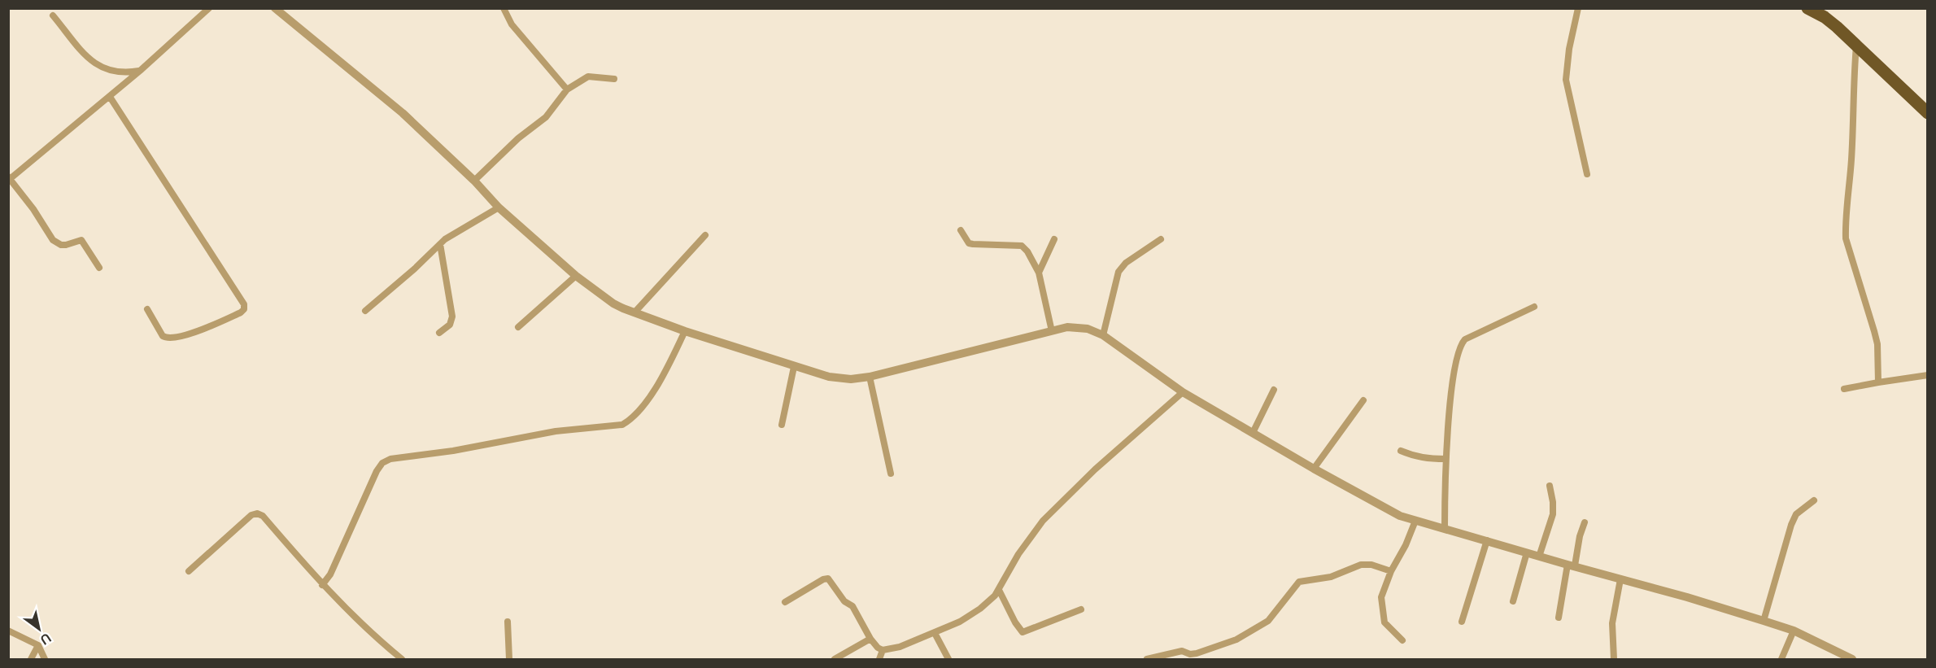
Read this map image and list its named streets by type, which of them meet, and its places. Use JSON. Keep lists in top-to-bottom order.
{
  "north": "bottom right"
}
